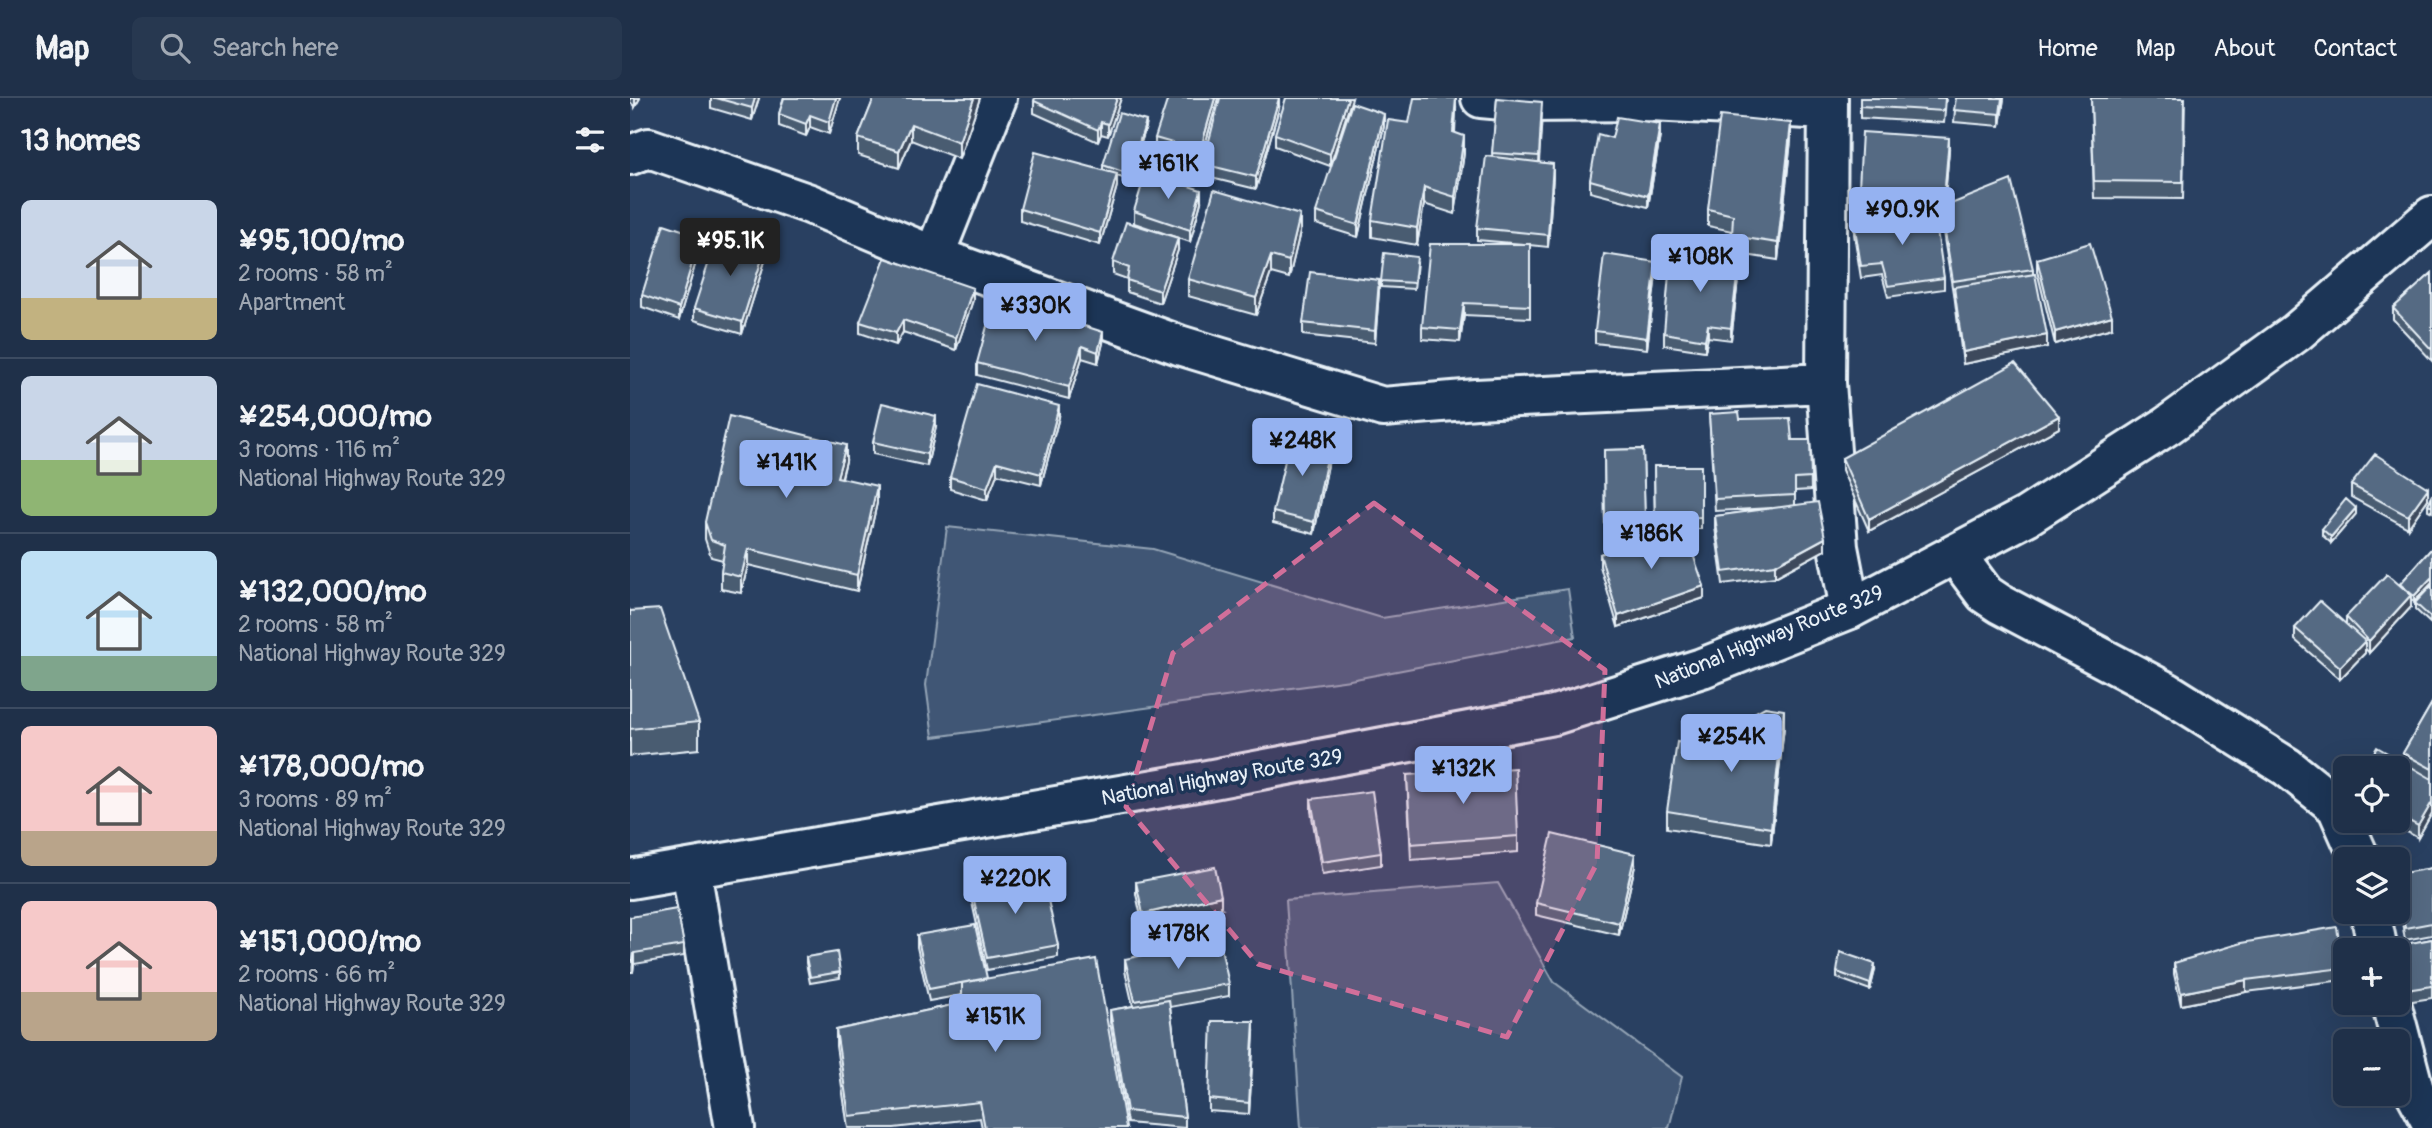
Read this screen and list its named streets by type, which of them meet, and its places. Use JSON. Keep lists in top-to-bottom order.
{
  "streets": {
    "main road": ["National Highway Route 329"]
  },
  "page": {
    "header": "Map",
    "search": "Search here",
    "nav": [
      "Home",
      "Map",
      "About",
      "Contact"
    ],
    "heading": "13 homes",
    "price": [
      "¥161K",
      "¥90.9K",
      "¥95.1K",
      "¥108K",
      "¥330K",
      "¥248K",
      "¥141K",
      "¥186K",
      "¥254K",
      "¥132K",
      "¥220K",
      "¥178K",
      "¥151K"
    ],
    "list": [
      {
        "name": "¥95,100/mo",
        "note": "2 rooms · 58 m² · Apartment"
      },
      {
        "name": "¥254,000/mo",
        "note": "3 rooms · 116 m² · National Highway Route 329"
      },
      {
        "name": "¥132,000/mo",
        "note": "2 rooms · 58 m² · National Highway Route 329"
      },
      {
        "name": "¥178,000/mo",
        "note": "3 rooms · 89 m² · National Highway Route 329"
      },
      {
        "name": "¥151,000/mo",
        "note": "2 rooms · 66 m² · National Highway Route 329"
      }
    ],
    "map_buttons": ["+", "−"]
  }
}
